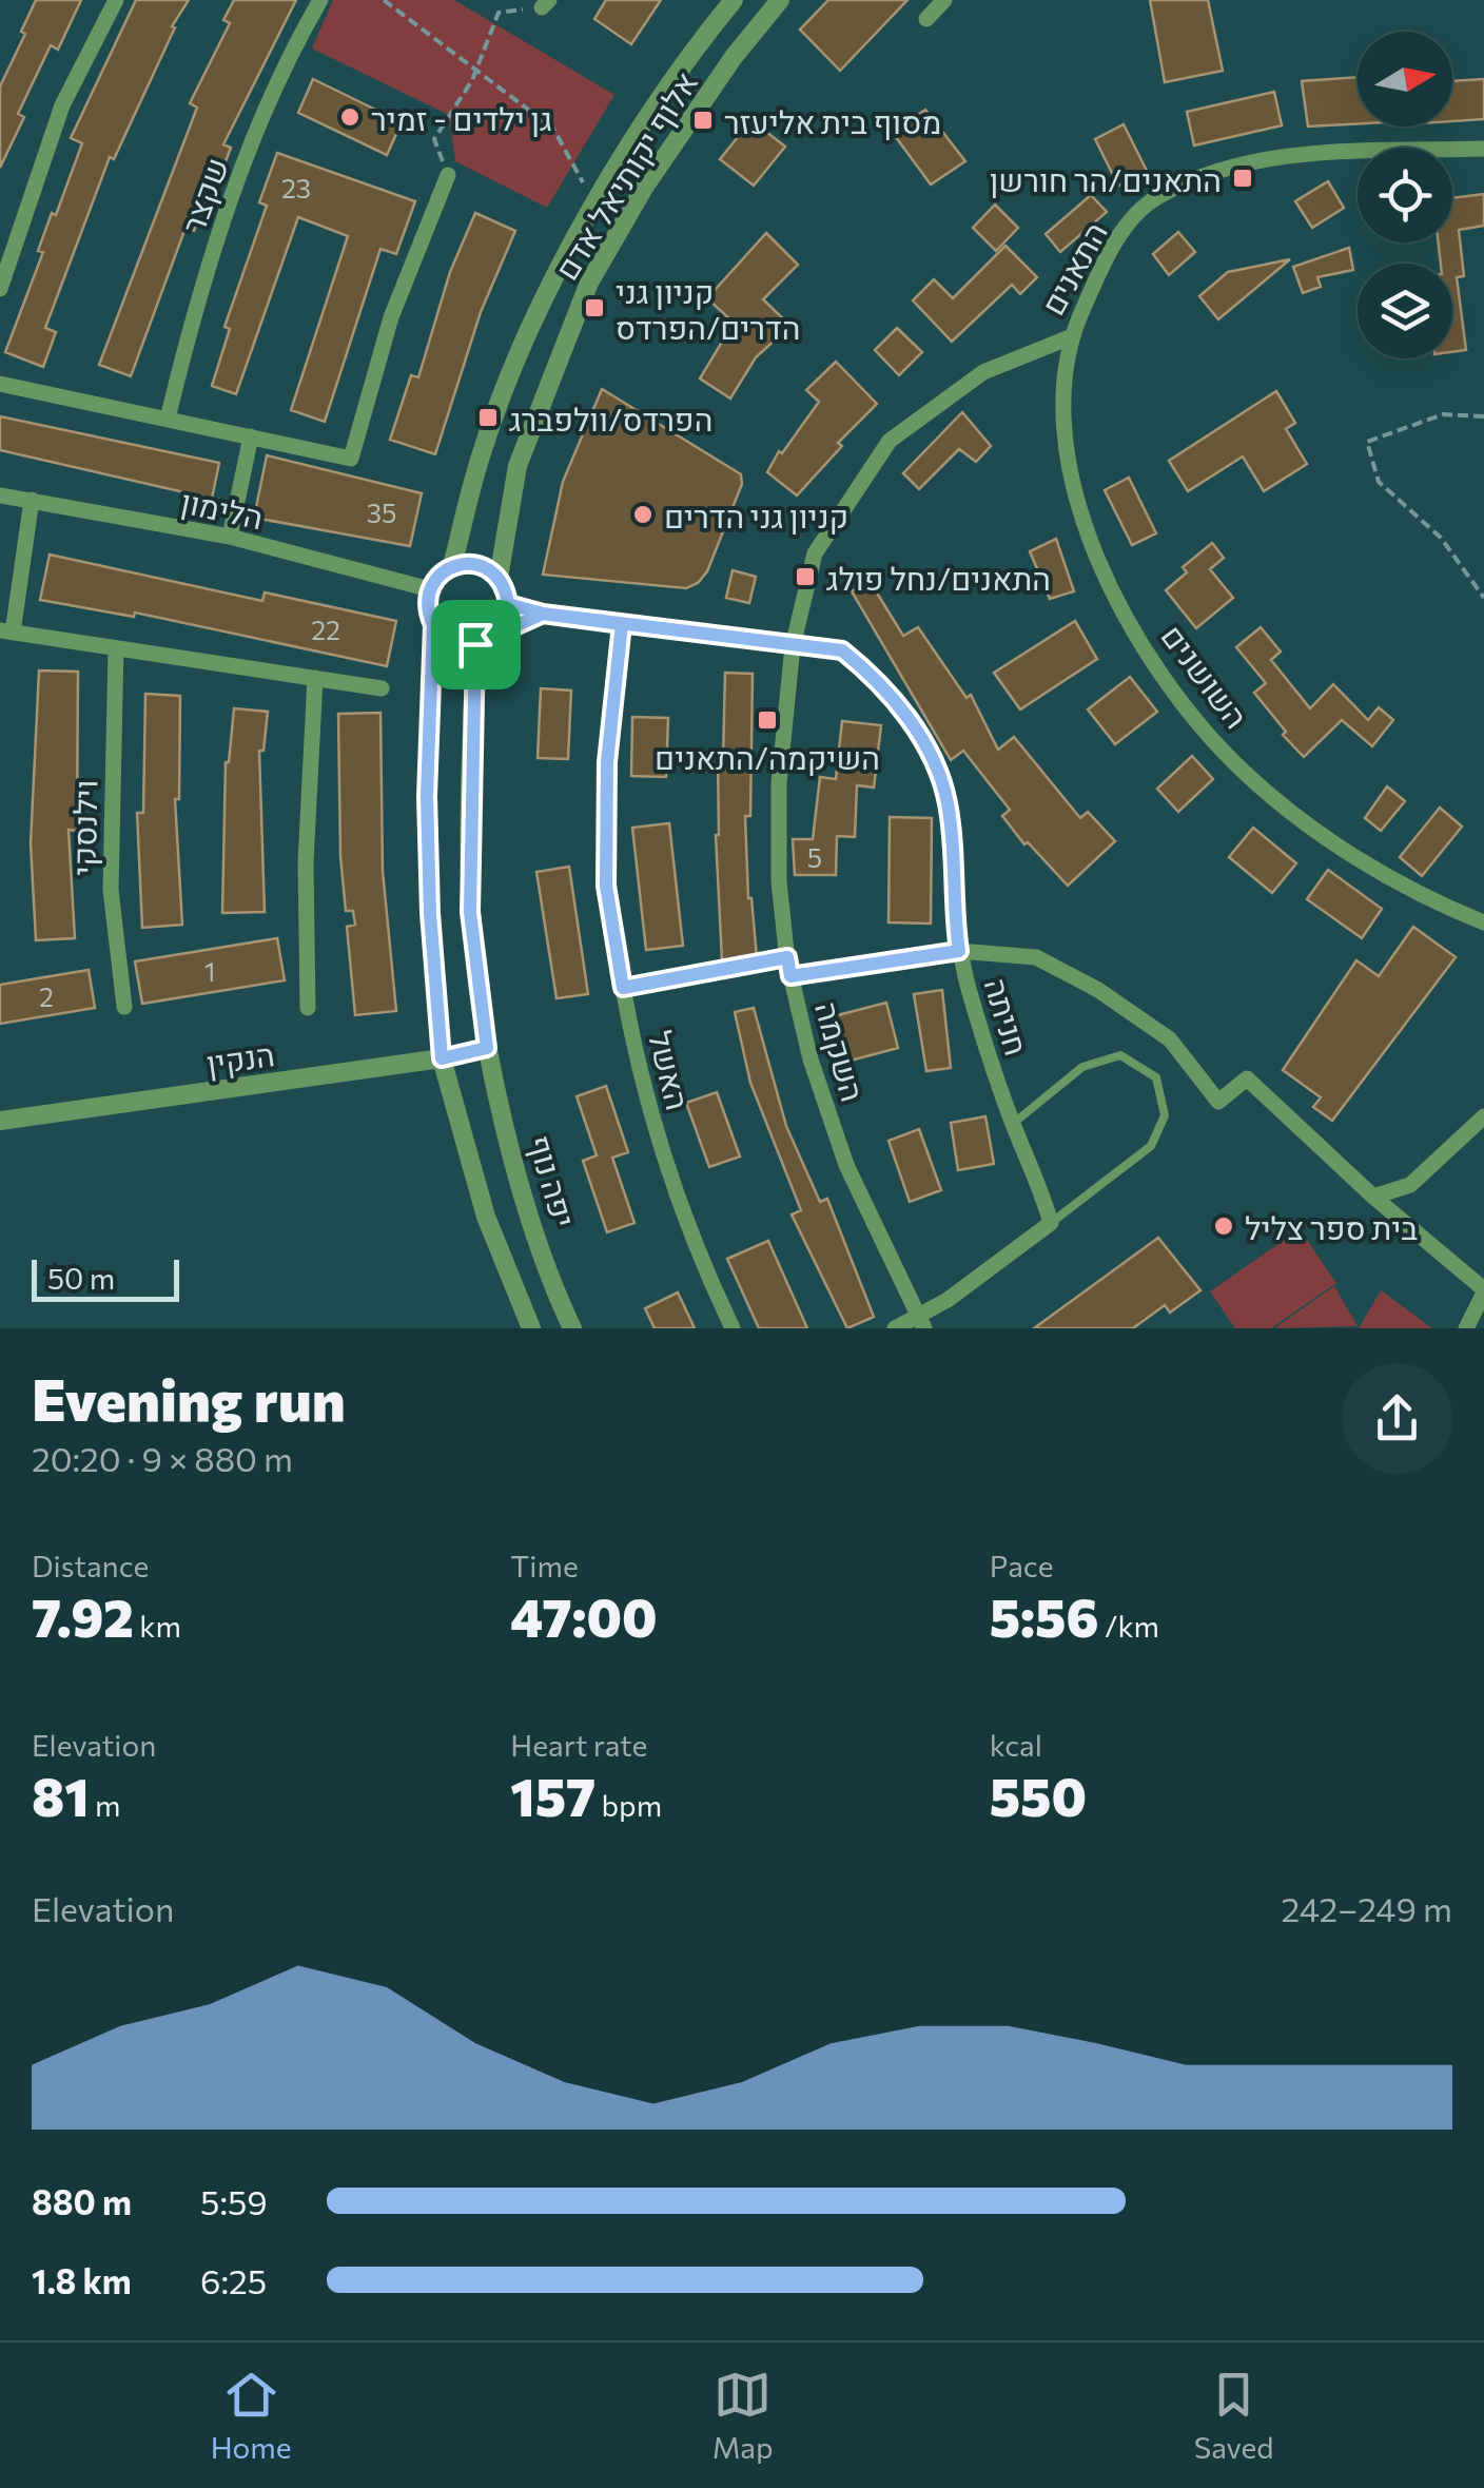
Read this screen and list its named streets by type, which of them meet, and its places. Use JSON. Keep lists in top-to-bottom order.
{
  "streets": {
    "street": [
      "אלוף יקותיאל אדם",
      "שקצר",
      "התאנים",
      "הלימון",
      "השושנים",
      "וילנסקי",
      "חניתה",
      "השקמה",
      "הנקין",
      "האשל",
      "יפה נוף"
    ]
  },
  "crossings": [
    ["אלוף יקותיאל אדם", "הלימון"],
    ["אלוף יקותיאל אדם", "חניתה"],
    ["אלוף יקותיאל אדם", "יפה נוף"],
    ["התאנים", "השושנים"],
    ["התאנים", "חניתה"],
    ["התאנים", "השקמה"],
    ["הלימון", "חניתה"],
    ["הלימון", "יפה נוף"],
    ["חניתה", "השקמה"],
    ["חניתה", "האשל"],
    ["חניתה", "יפה נוף"],
    ["הנקין", "יפה נוף"]
  ],
  "places": {
    "other": ["גן ילדים - זמיר", "קניון גני הדרים", "בית ספר צליל"],
    "transit": [
      "מסוף בית אליעזר",
      "התאנים/הר חורשן",
      "קניון גני הדרים/הפרדס",
      "הפרדס/וולפברג",
      "התאנים/נחל פולג",
      "השיקמה/התאנים"
    ]
  },
  "house_numbers": [
    "23",
    "35",
    "22",
    "5",
    "1",
    "2"
  ],
  "scale_bar": "50 m",
  "north": "right",
  "page": {
    "scale": "50 m",
    "heading": ["Evening run", "20:20 · 9 × 880 m"],
    "stats": [
      ["Distance", "7.92 km"],
      ["Time", "47:00"],
      ["Pace", "5:56 /km"],
      ["Elevation", "81 m"],
      ["Heart rate", "157 bpm"],
      ["kcal", "550"]
    ],
    "chart": ["Elevation", "242–249 m"],
    "list": [
      {
        "name": "880 m",
        "note": "5:59"
      },
      {
        "name": "1.8 km",
        "note": "6:25"
      }
    ],
    "tabs": ["Home", "Map", "Saved"]
  }
}
